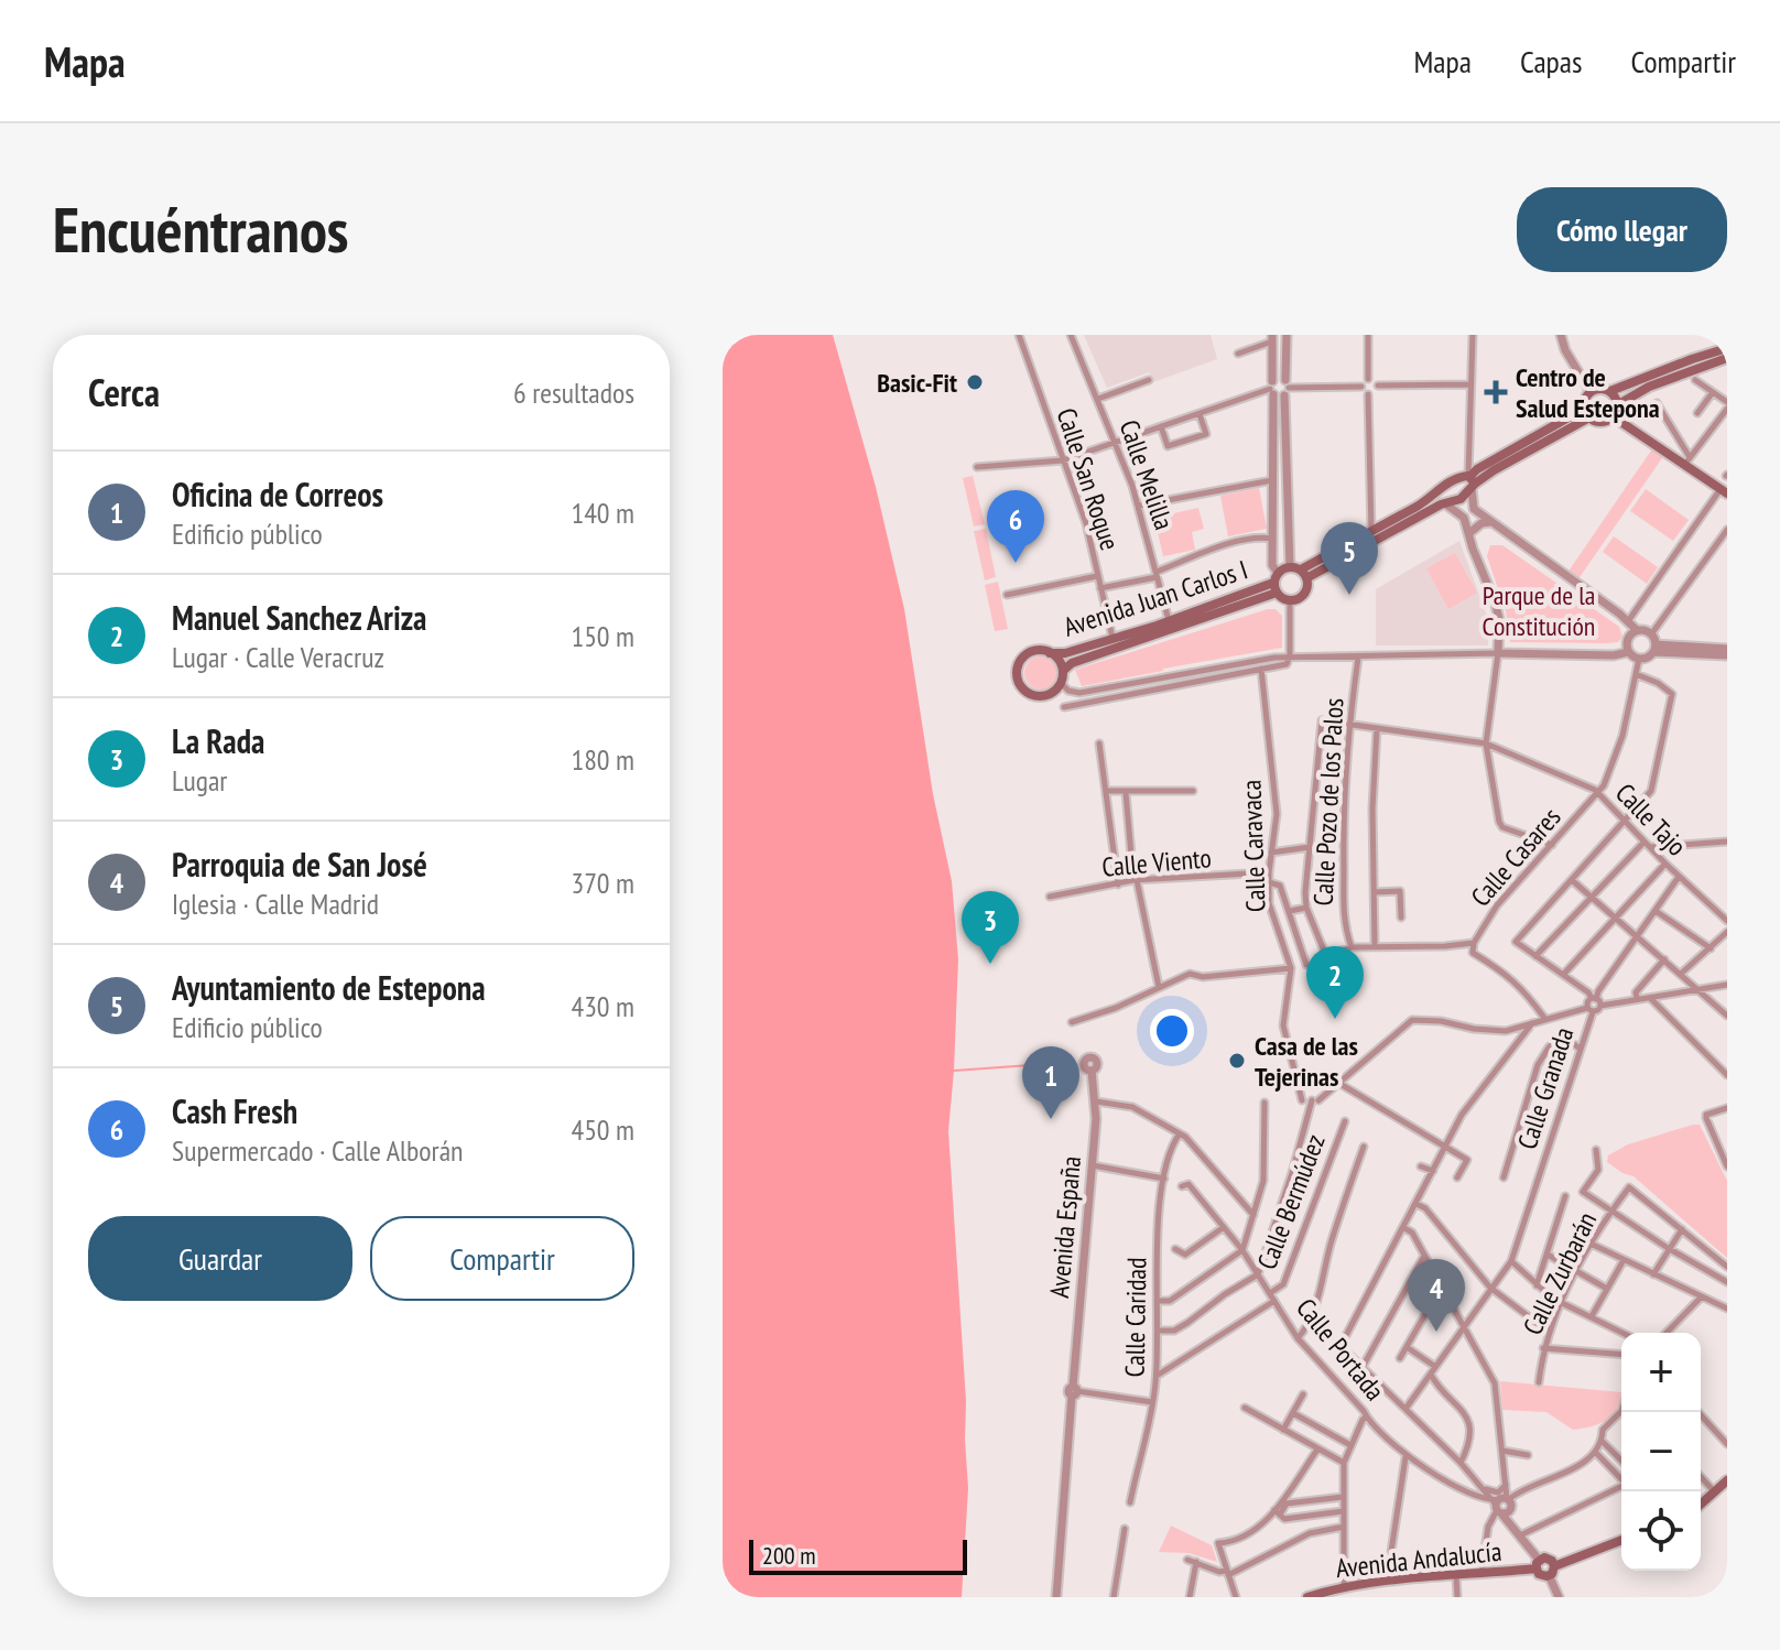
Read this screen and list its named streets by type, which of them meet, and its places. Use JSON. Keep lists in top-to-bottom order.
{
  "streets": {
    "main road": ["Avenida Juan Carlos I", "Avenida Andalucía"],
    "street": [
      "Calle Melilla",
      "Calle San Roque",
      "Calle Pozo de los Palos",
      "Calle Tajo",
      "Calle Caravaca",
      "Calle Casares",
      "Calle Viento",
      "Calle Granada",
      "Calle Bermúdez",
      "Avenida España",
      "Calle Zurbarán",
      "Calle Caridad",
      "Calle Portada"
    ]
  },
  "crossings": [
    ["Calle Melilla", "Avenida Juan Carlos I"],
    ["Calle San Roque", "Avenida Juan Carlos I"],
    ["Calle Pozo de los Palos", "Calle Tajo"],
    ["Calle Tajo", "Calle Casares"],
    ["Calle Caravaca", "Calle Viento"],
    ["Calle Bermúdez", "Calle Portada"],
    ["Calle Portada", "Avenida Andalucía"]
  ],
  "parks": ["Parque de la Constitución"],
  "places": {
    "other": ["Basic-Fit", "Casa de las Tejerinas"],
    "health": ["Centro de Salud Estepona"]
  },
  "scale_bar": "200 m",
  "page": {
    "header": "Mapa",
    "nav": ["Mapa", "Capas", "Compartir"],
    "buttons": [
      "Cómo llegar",
      ["Guardar", "Compartir"]
    ],
    "title": "Encuéntranos",
    "heading": ["Cerca", "6 resultados"],
    "list": [
      {
        "mark": "1",
        "name": "Oficina de Correos",
        "note": "Edificio público",
        "value": "140 m"
      },
      {
        "mark": "2",
        "name": "Manuel Sanchez Ariza",
        "note": "Lugar · Calle Veracruz",
        "value": "150 m"
      },
      {
        "mark": "3",
        "name": "La Rada",
        "note": "Lugar",
        "value": "180 m"
      },
      {
        "mark": "4",
        "name": "Parroquia de San José",
        "note": "Iglesia · Calle Madrid",
        "value": "370 m"
      },
      {
        "mark": "5",
        "name": "Ayuntamiento de Estepona",
        "note": "Edificio público",
        "value": "430 m"
      },
      {
        "mark": "6",
        "name": "Cash Fresh",
        "note": "Supermercado · Calle Alborán",
        "value": "450 m"
      }
    ],
    "pins": [
      "6",
      "5",
      "3",
      "2",
      "1",
      "4"
    ],
    "map_buttons": ["+", "−"],
    "scale": "200 m"
  }
}
